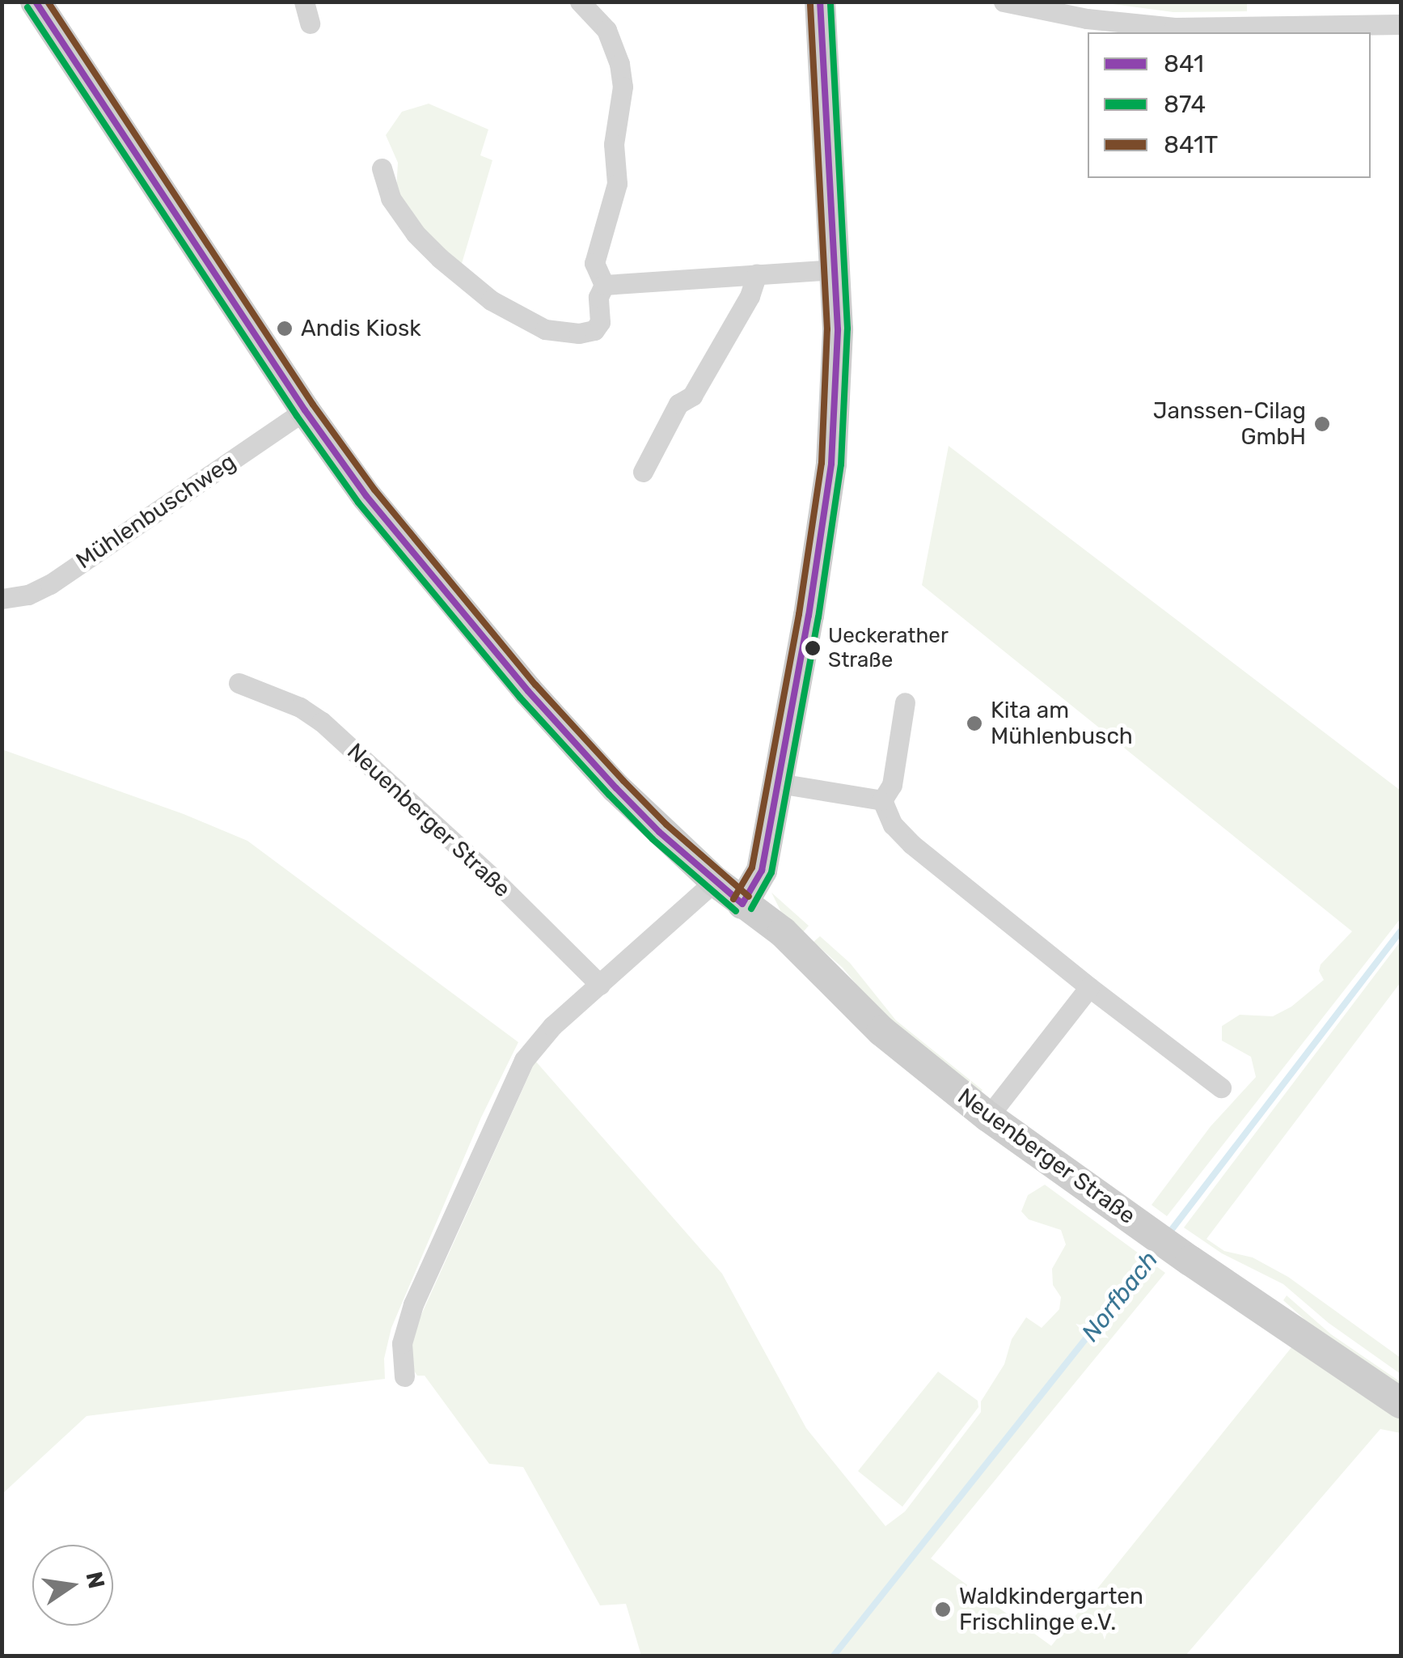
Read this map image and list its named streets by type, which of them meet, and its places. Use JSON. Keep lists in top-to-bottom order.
{
  "streets": {
    "street": ["Mühlenbuschweg", "Neuenberger Straße"]
  },
  "crossings": [
    ["Mühlenbuschweg", "Neuenberger Straße"]
  ],
  "water": ["Norfbach"],
  "places": [
    "Andis Kiosk",
    "Janssen-Cilag GmbH",
    "Ueckerather Straße",
    "Kita am Mühlenbusch",
    "Waldkindergarten Frischlinge e.V."
  ],
  "lines": ["transit line 841", "transit line 874", "transit line 841T"],
  "legend": ["841", "874", "841T"],
  "north": "right"
}
